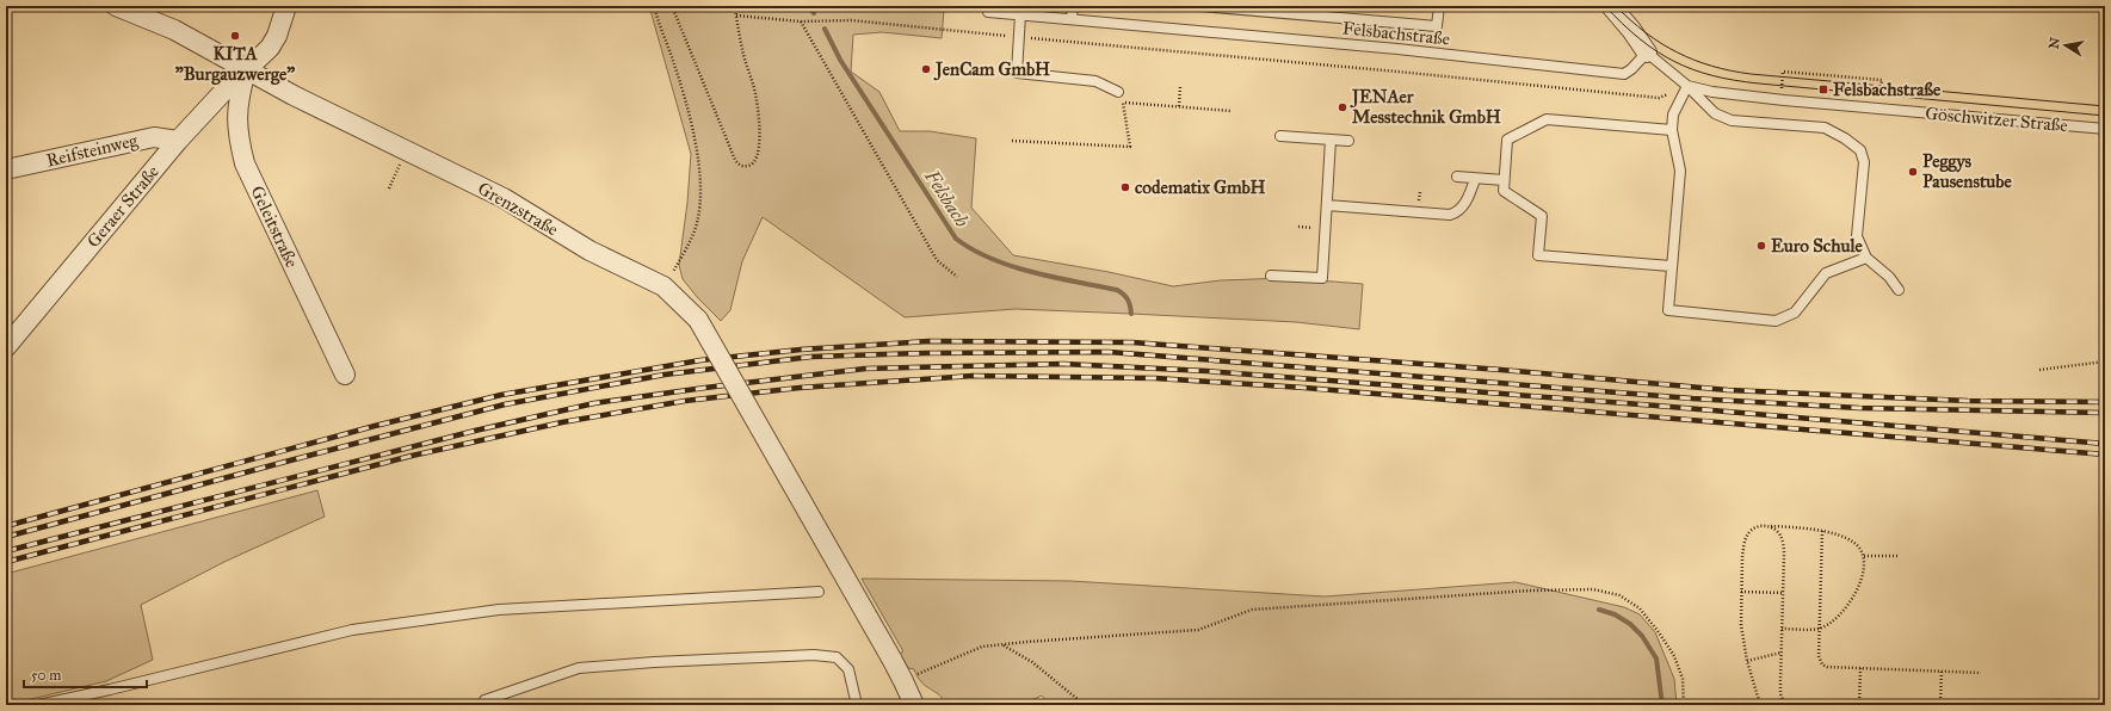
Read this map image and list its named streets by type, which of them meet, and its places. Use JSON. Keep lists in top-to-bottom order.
{
  "streets": {
    "street": [
      "Göschwitzer Straße",
      "Reifsteinweg",
      "Geraer Straße",
      "Grenzstraße",
      "Geleitstraße"
    ],
    "lane": ["Felsbachstraße"]
  },
  "crossings": [
    ["Felsbachstraße", "Göschwitzer Straße"],
    ["Reifsteinweg", "Geraer Straße"],
    ["Geraer Straße", "Grenzstraße"],
    ["Geraer Straße", "Geleitstraße"],
    ["Grenzstraße", "Geleitstraße"]
  ],
  "water": ["Felsbach"],
  "places": {
    "other": [
      "KITA \"Burgauzwerge\"",
      "JenCam GmbH",
      "JENAer Messtechnik GmbH",
      "Peggys Pausenstube",
      "codematix GmbH",
      "Euro Schule"
    ],
    "transit": ["Felsbachstraße"]
  },
  "scale_bar": "50 m",
  "north": "left"
}
